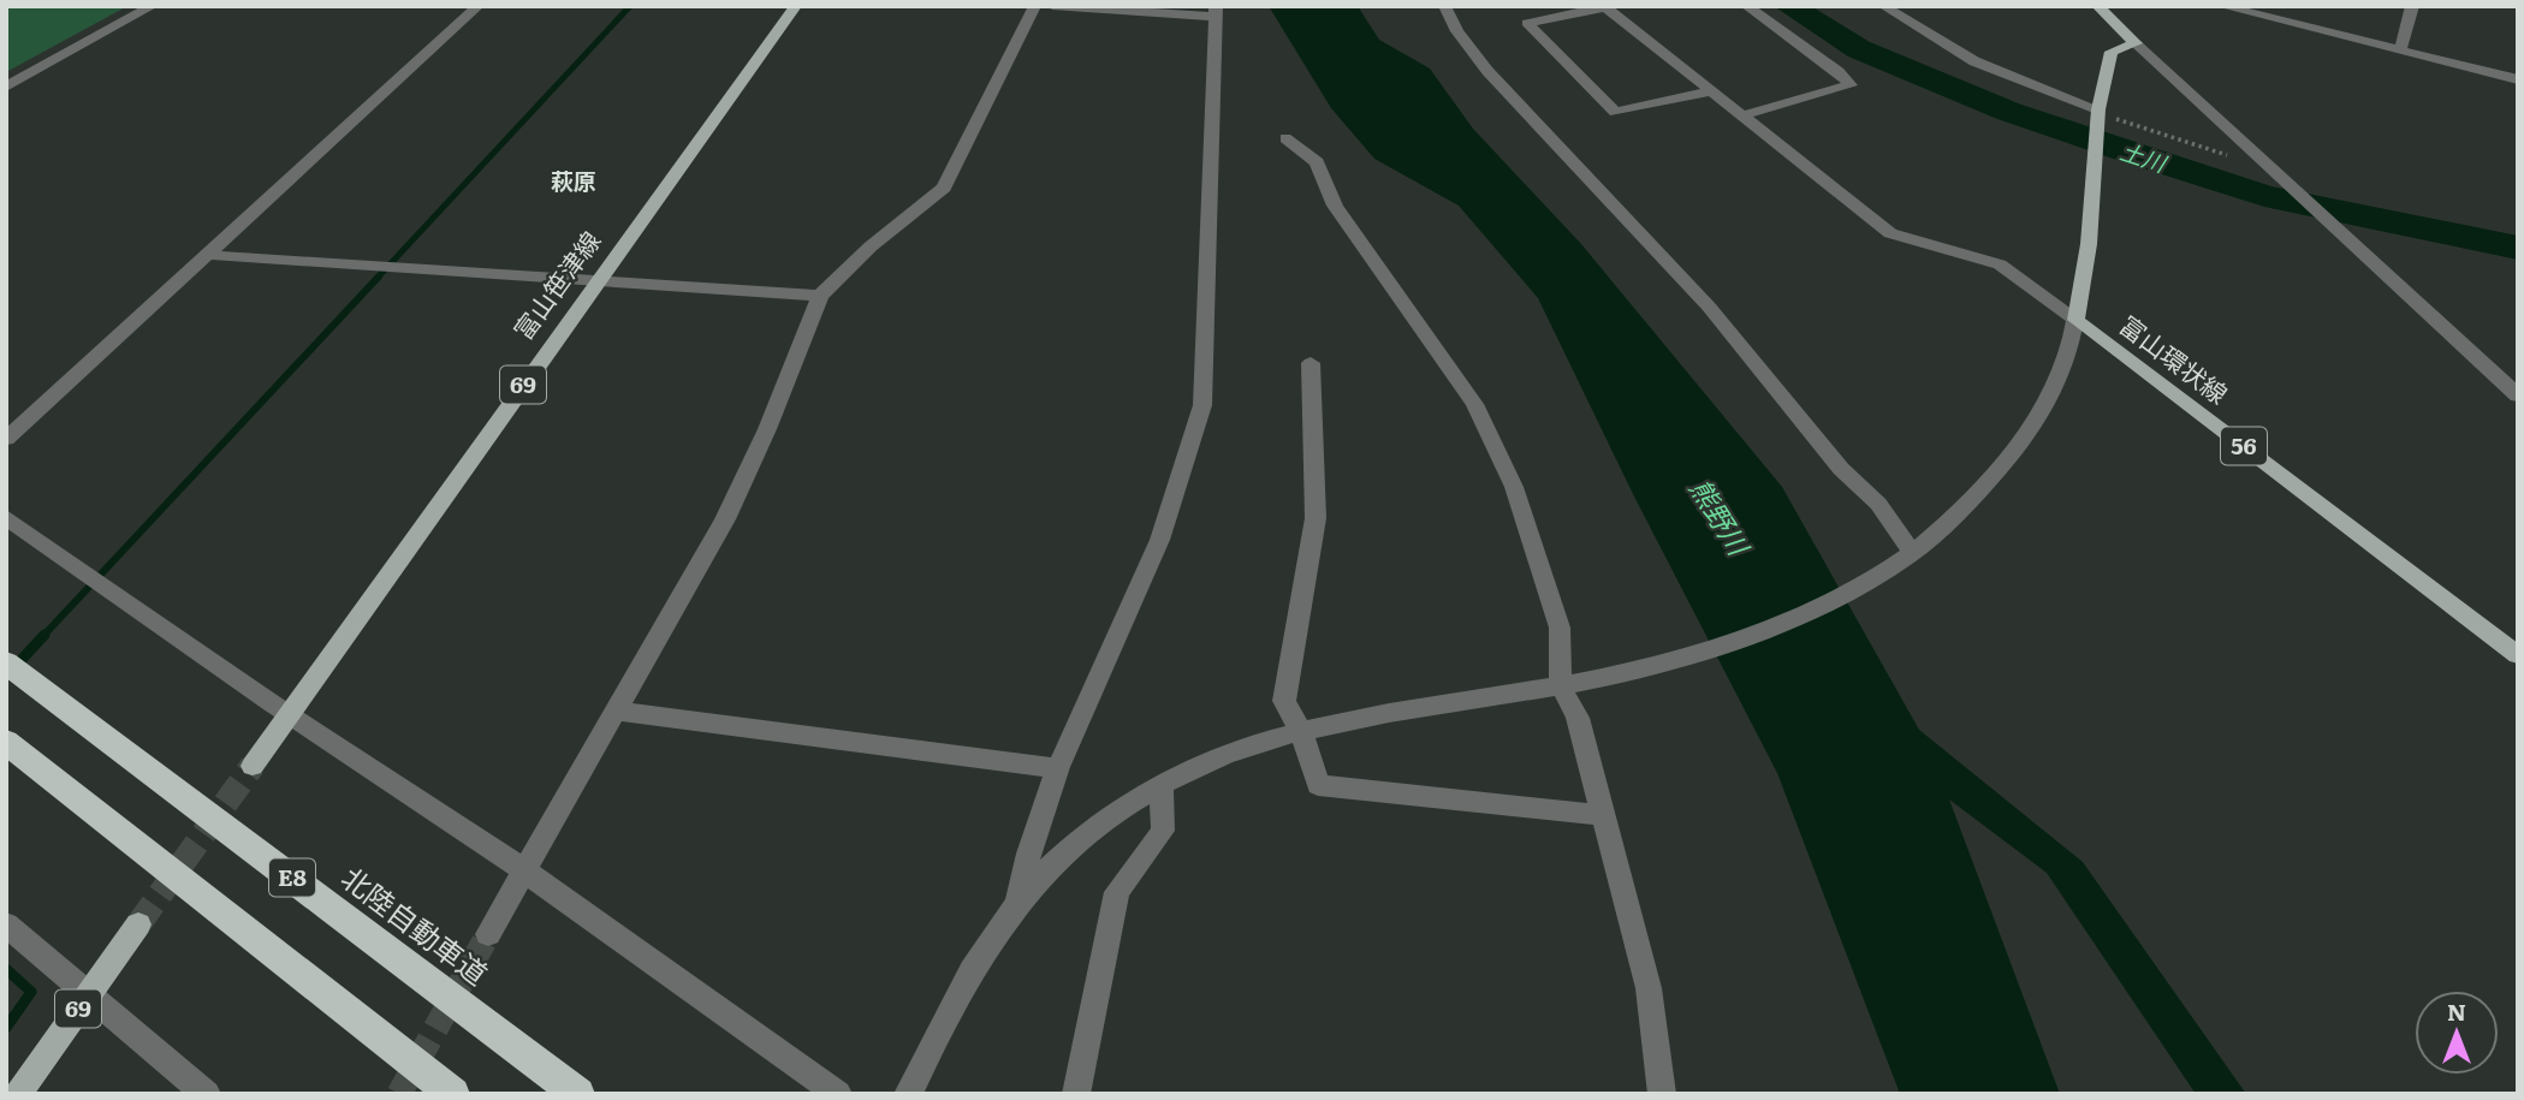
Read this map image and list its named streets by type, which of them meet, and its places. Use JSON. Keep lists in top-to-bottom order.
{
  "streets": {
    "highway": ["E8", "北陸自動車道"],
    "main road": [
      "富山笹津線",
      "富山環状線",
      "69",
      "56"
    ]
  },
  "districts": ["萩原"],
  "water": ["土川", "熊野川"],
  "north": "top"
}
